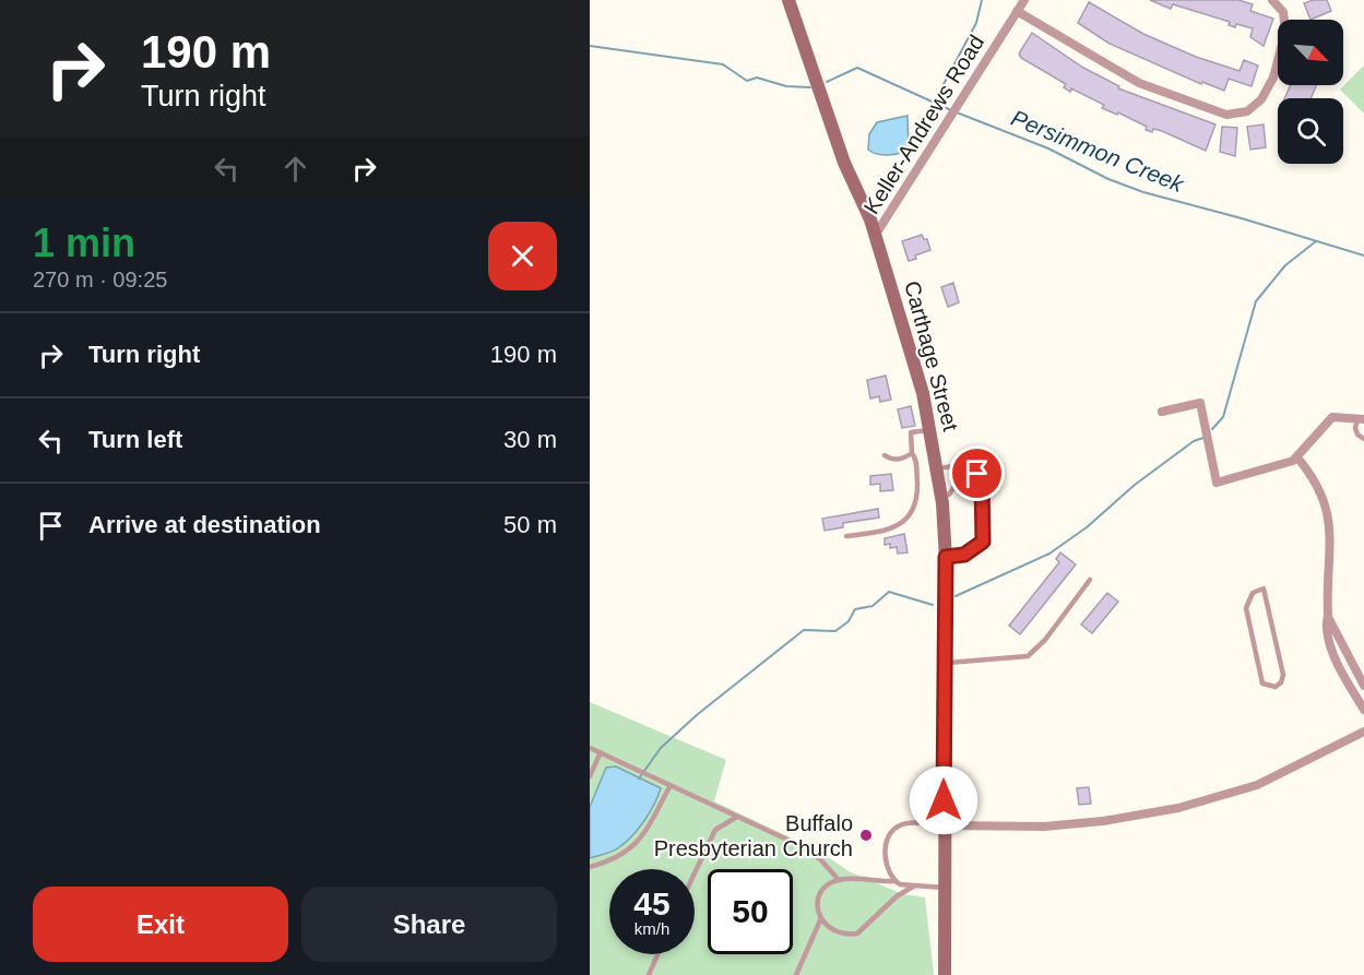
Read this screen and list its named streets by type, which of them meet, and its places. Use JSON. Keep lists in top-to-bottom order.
{
  "streets": {
    "main road": ["Carthage Street"],
    "street": ["Keller-Andrews Road"]
  },
  "crossings": [
    ["Keller-Andrews Road", "Carthage Street"]
  ],
  "water": ["Persimmon Creek"],
  "places": ["Buffalo Presbyterian Church"],
  "north": "bottom right",
  "page": {
    "turn": ["190 m", "Turn right"],
    "heading": ["1 min", "270 m · 09:25"],
    "list": [
      {
        "name": "Turn right",
        "value": "190 m"
      },
      {
        "name": "Turn left",
        "value": "30 m"
      },
      {
        "name": "Arrive at destination",
        "value": "50 m"
      }
    ],
    "speed": "45 km/h",
    "limit": "50",
    "buttons": ["Exit", "Share"]
  }
}
